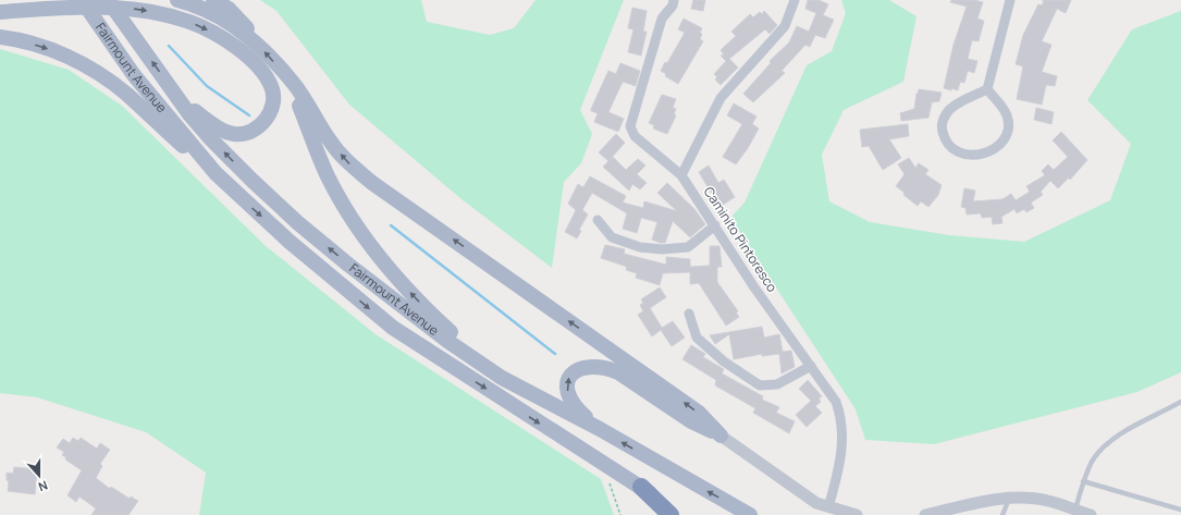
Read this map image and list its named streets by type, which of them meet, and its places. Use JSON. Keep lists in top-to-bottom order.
{
  "streets": {
    "main road": ["Fairmount Avenue"],
    "street": ["Caminito Pintoresco"]
  },
  "north": "bottom"
}
